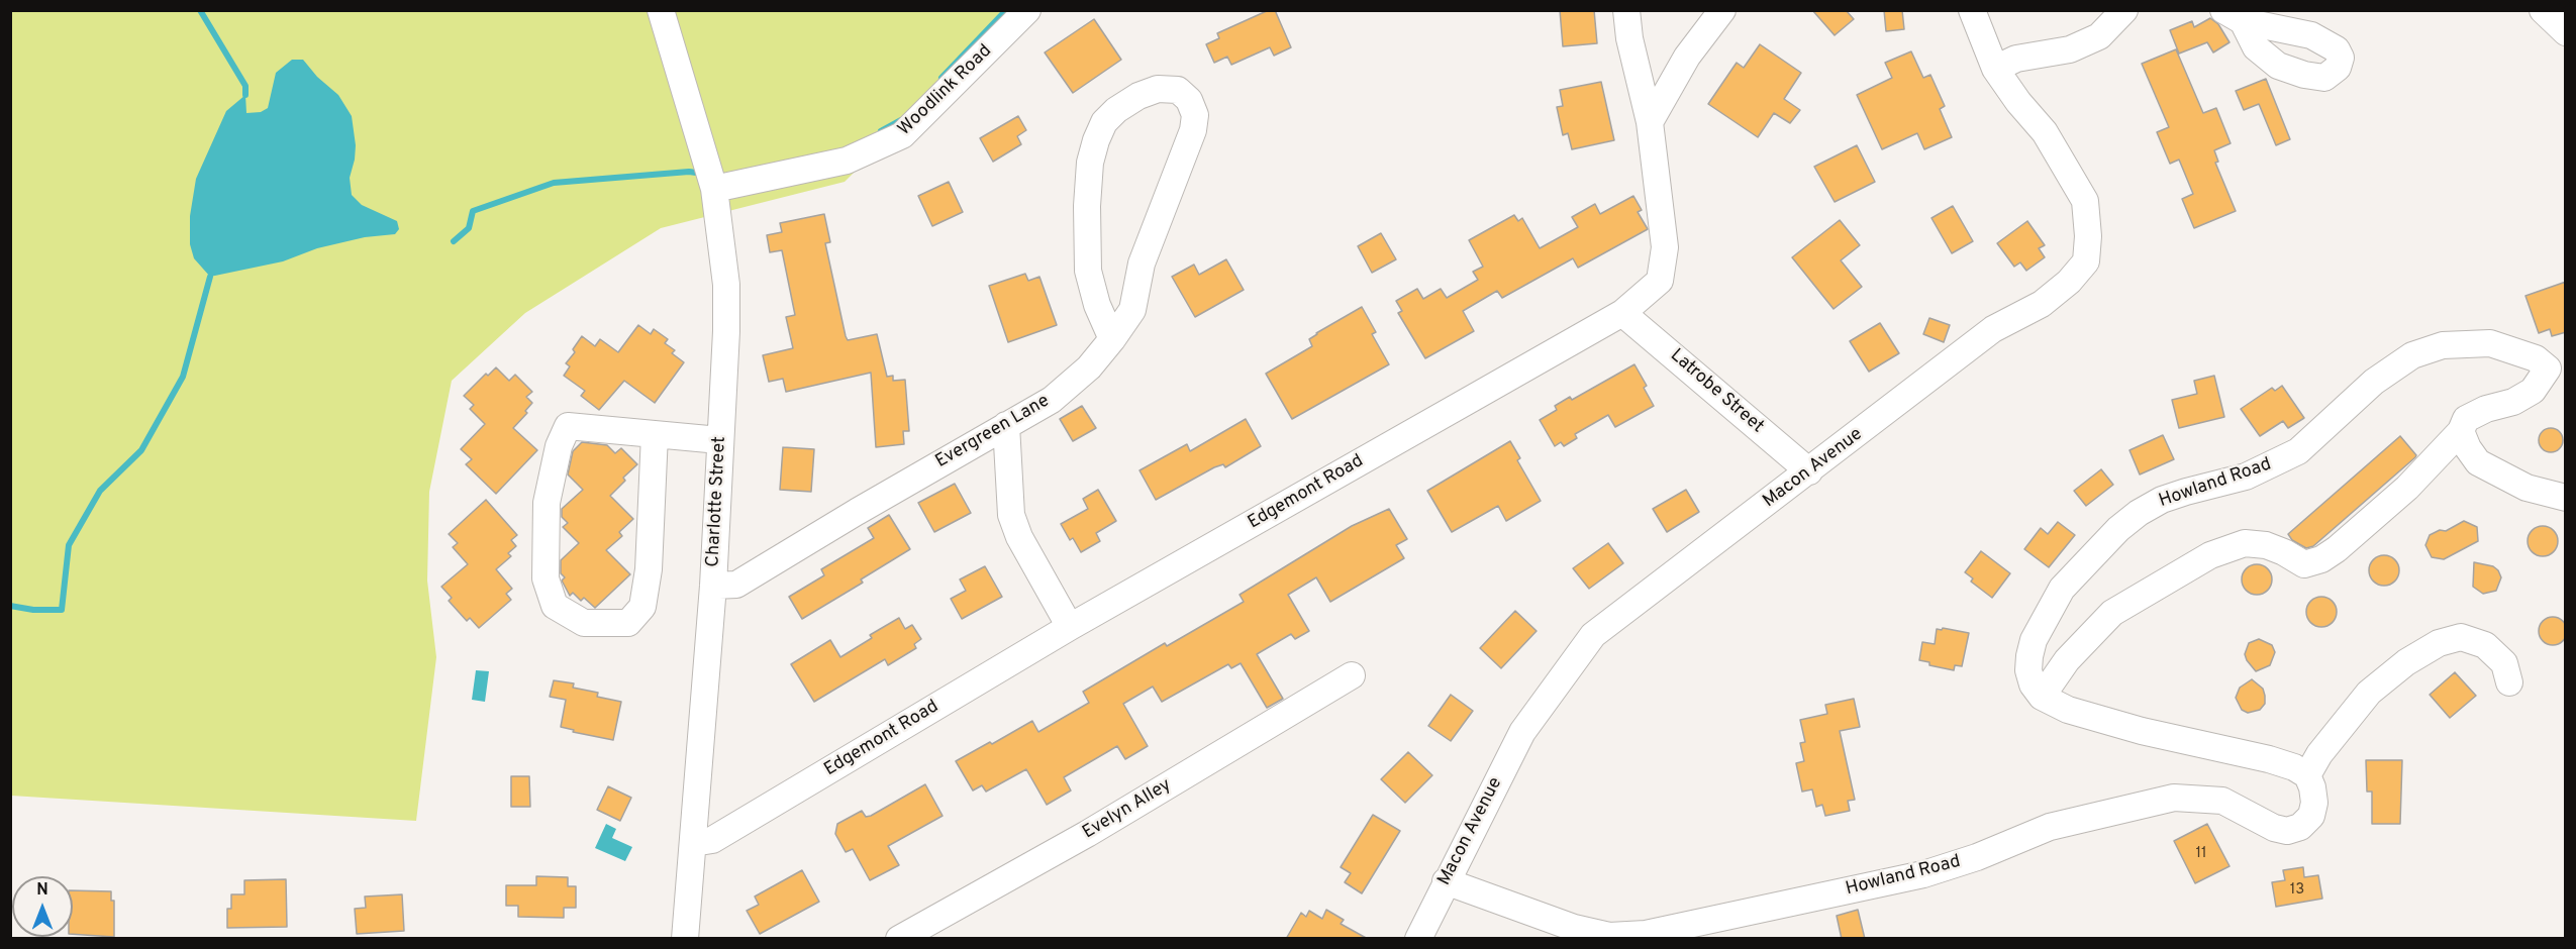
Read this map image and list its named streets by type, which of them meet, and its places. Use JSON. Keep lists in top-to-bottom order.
{
  "streets": {
    "street": [
      "Woodlink Road",
      "Latrobe Street",
      "Evergreen Lane",
      "Macon Avenue",
      "Howland Road",
      "Edgemont Road",
      "Charlotte Street",
      "Evelyn Alley"
    ]
  },
  "crossings": [
    ["Woodlink Road", "Charlotte Street"],
    ["Latrobe Street", "Macon Avenue"],
    ["Latrobe Street", "Edgemont Road"],
    ["Evergreen Lane", "Charlotte Street"],
    ["Macon Avenue", "Howland Road"],
    ["Edgemont Road", "Charlotte Street"]
  ],
  "house_numbers": ["11", "13"],
  "north": "top"
}
